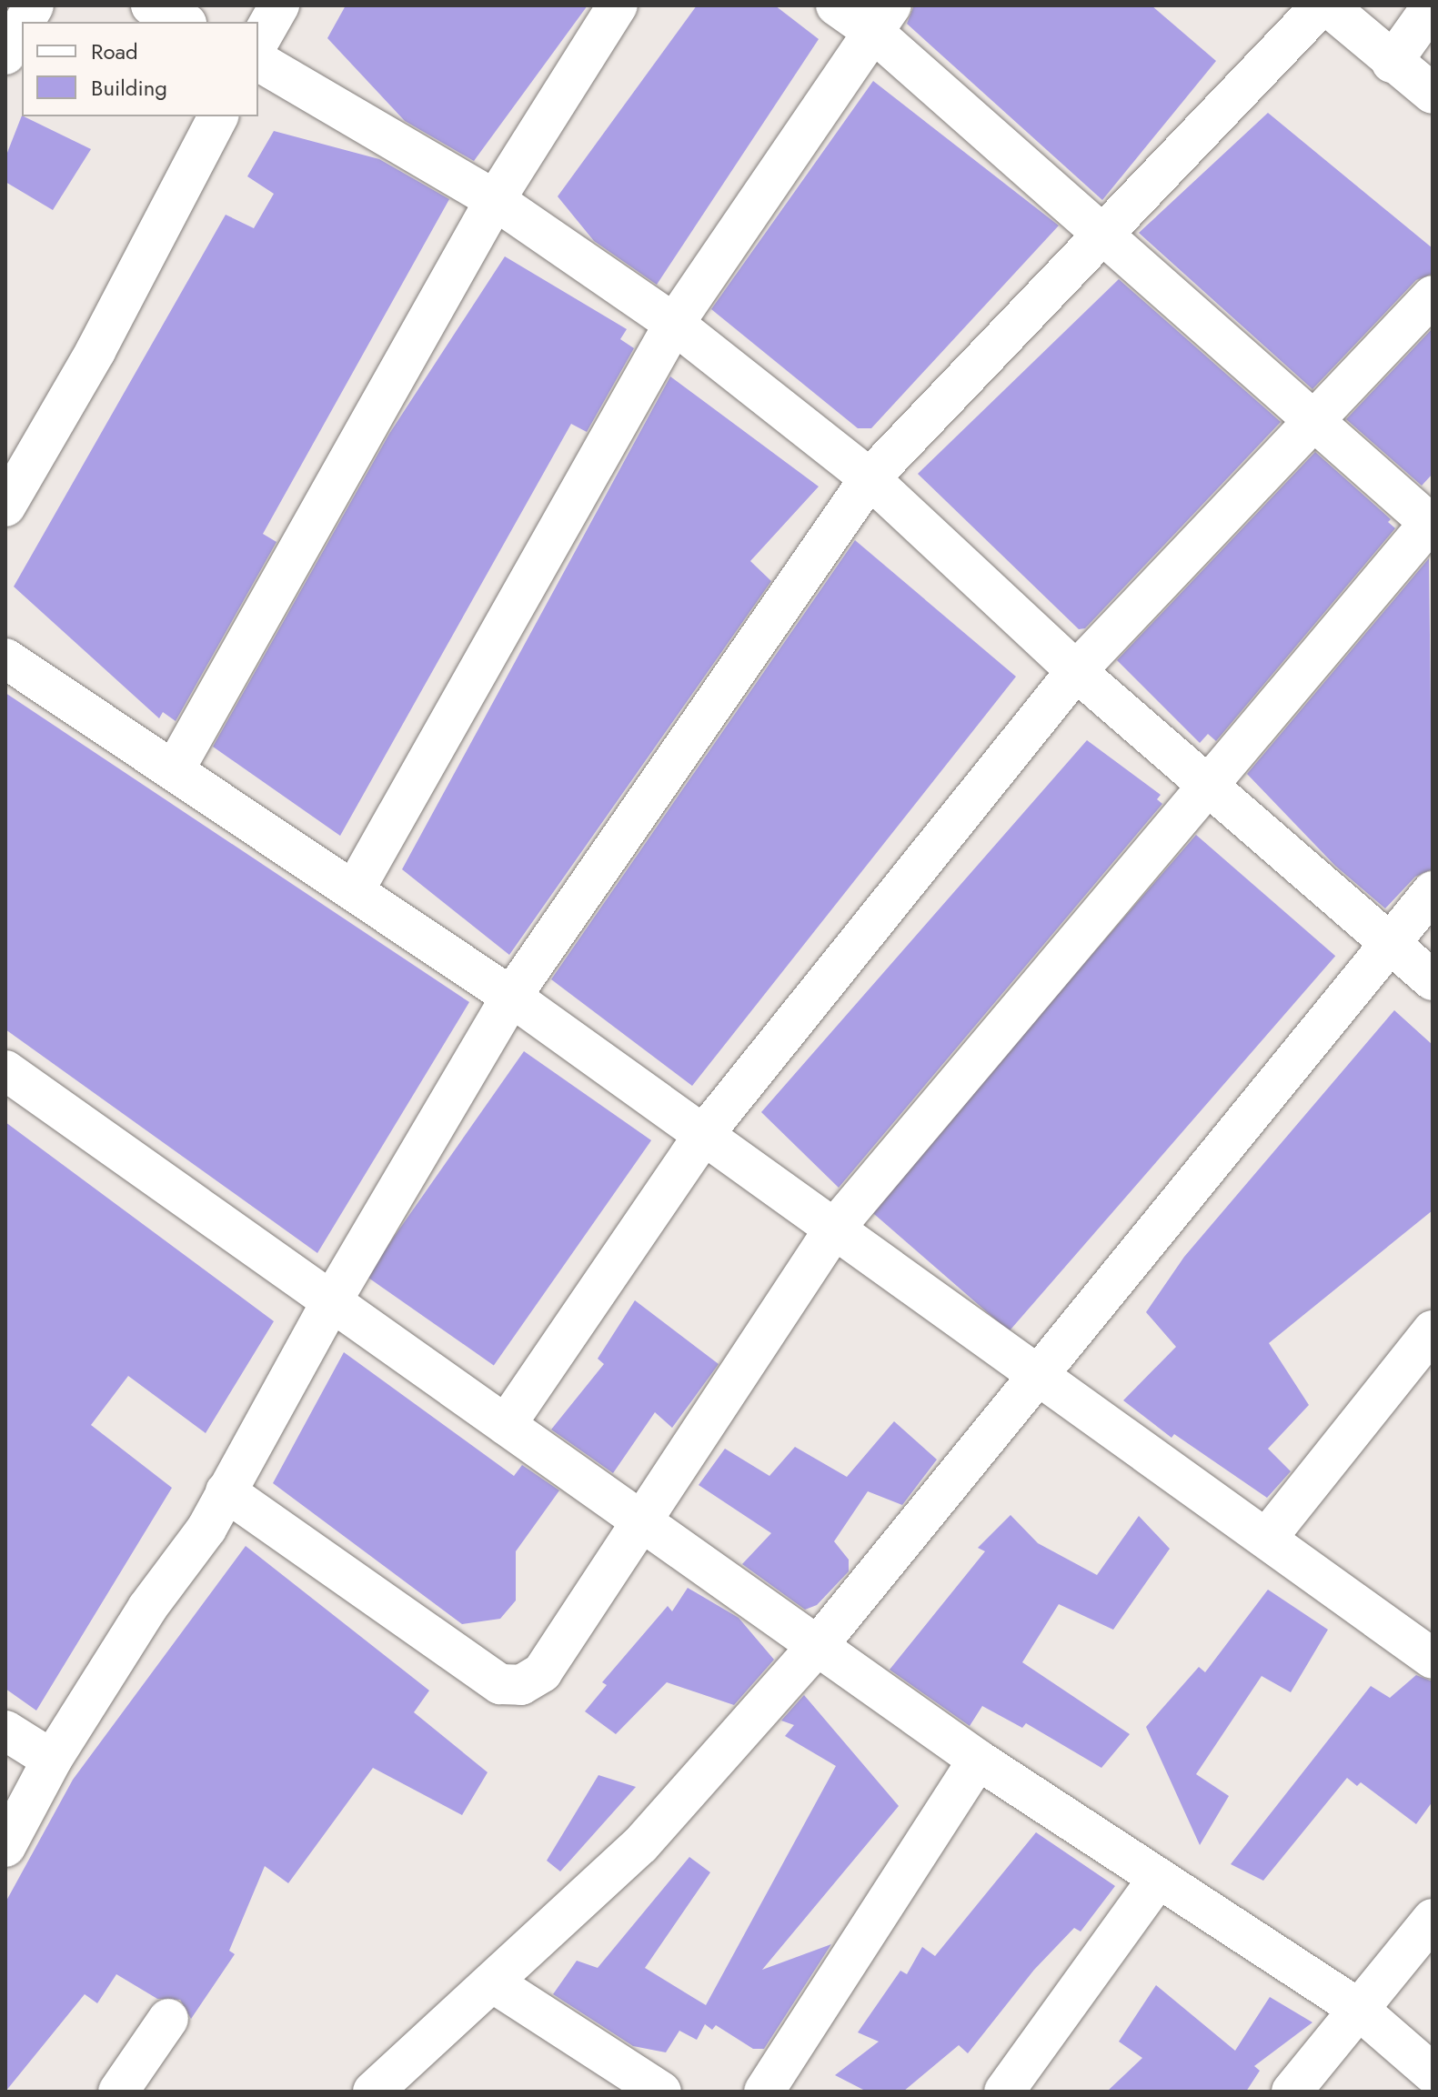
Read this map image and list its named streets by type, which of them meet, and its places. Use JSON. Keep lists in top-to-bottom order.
{
  "legend": ["Road", "Building"]
}
